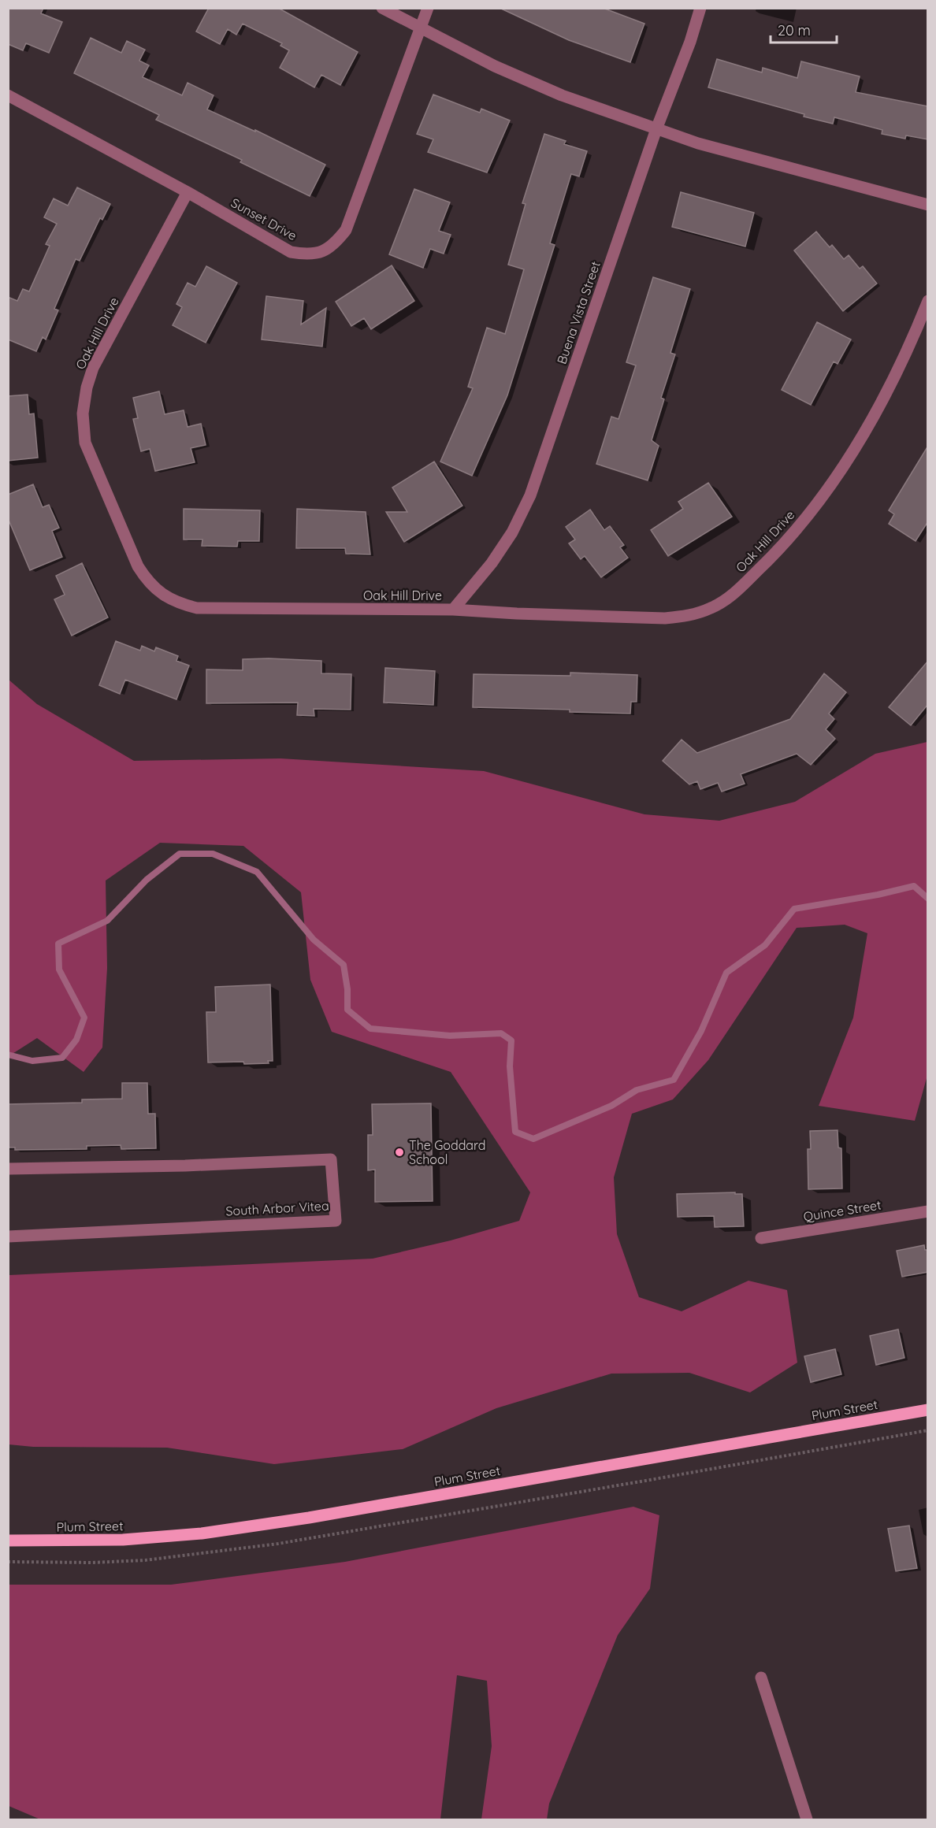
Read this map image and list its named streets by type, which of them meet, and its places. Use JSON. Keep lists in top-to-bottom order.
{
  "streets": {
    "main road": ["Plum Street"],
    "street": [
      "Sunset Drive",
      "Buena Vista Street",
      "Oak Hill Drive",
      "South Arbor Vitea",
      "Quince Street"
    ]
  },
  "crossings": [
    ["Sunset Drive", "Oak Hill Drive"],
    ["Buena Vista Street", "Oak Hill Drive"]
  ],
  "places": ["The Goddard School"],
  "scale_bar": "20 m"
}
